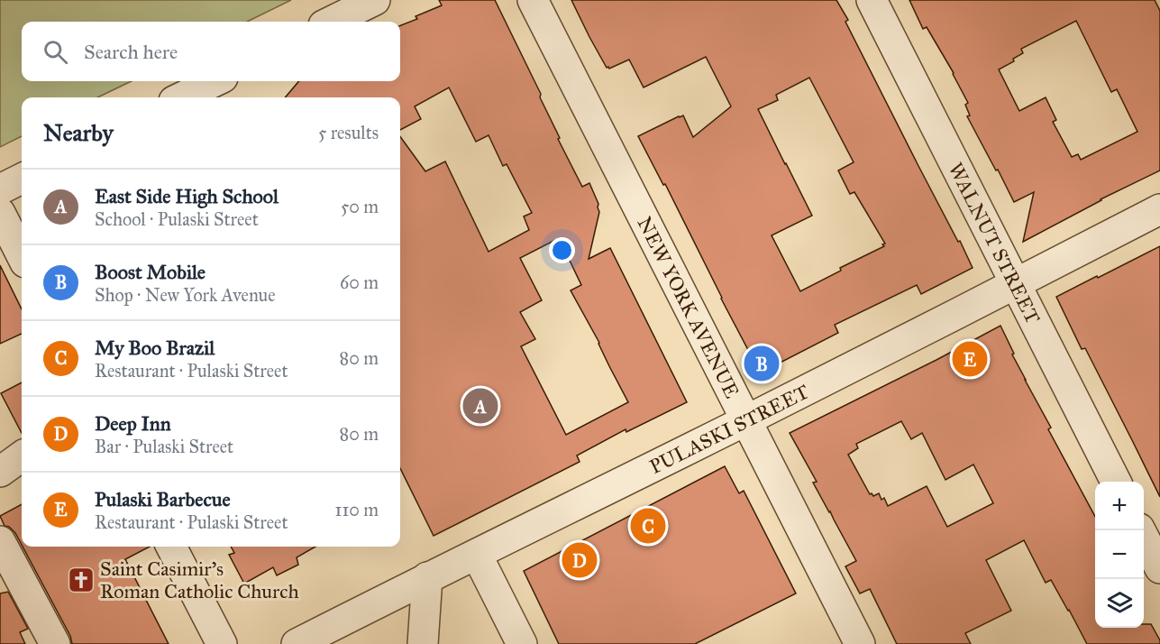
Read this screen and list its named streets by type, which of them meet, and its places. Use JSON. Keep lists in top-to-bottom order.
{
  "streets": {
    "street": ["WALNUT STREET", "NEW YORK AVENUE", "PULASKI STREET"]
  },
  "crossings": [
    ["WALNUT STREET", "PULASKI STREET"],
    ["NEW YORK AVENUE", "PULASKI STREET"]
  ],
  "places": {
    "church": ["Saint Casimir's Roman Catholic Church"]
  },
  "page": {
    "search": "Search here",
    "heading": ["Nearby", "5 results"],
    "list": [
      {
        "mark": "A",
        "name": "East Side High School",
        "note": "School · Pulaski Street",
        "value": "50 m"
      },
      {
        "mark": "B",
        "name": "Boost Mobile",
        "note": "Shop · New York Avenue",
        "value": "60 m"
      },
      {
        "mark": "C",
        "name": "My Boo Brazil",
        "note": "Restaurant · Pulaski Street",
        "value": "80 m"
      },
      {
        "mark": "D",
        "name": "Deep Inn",
        "note": "Bar · Pulaski Street",
        "value": "80 m"
      },
      {
        "mark": "E",
        "name": "Pulaski Barbecue",
        "note": "Restaurant · Pulaski Street",
        "value": "110 m"
      }
    ],
    "pins": [
      "E",
      "B",
      "A",
      "C",
      "D"
    ],
    "map_buttons": ["+", "−"]
  }
}
